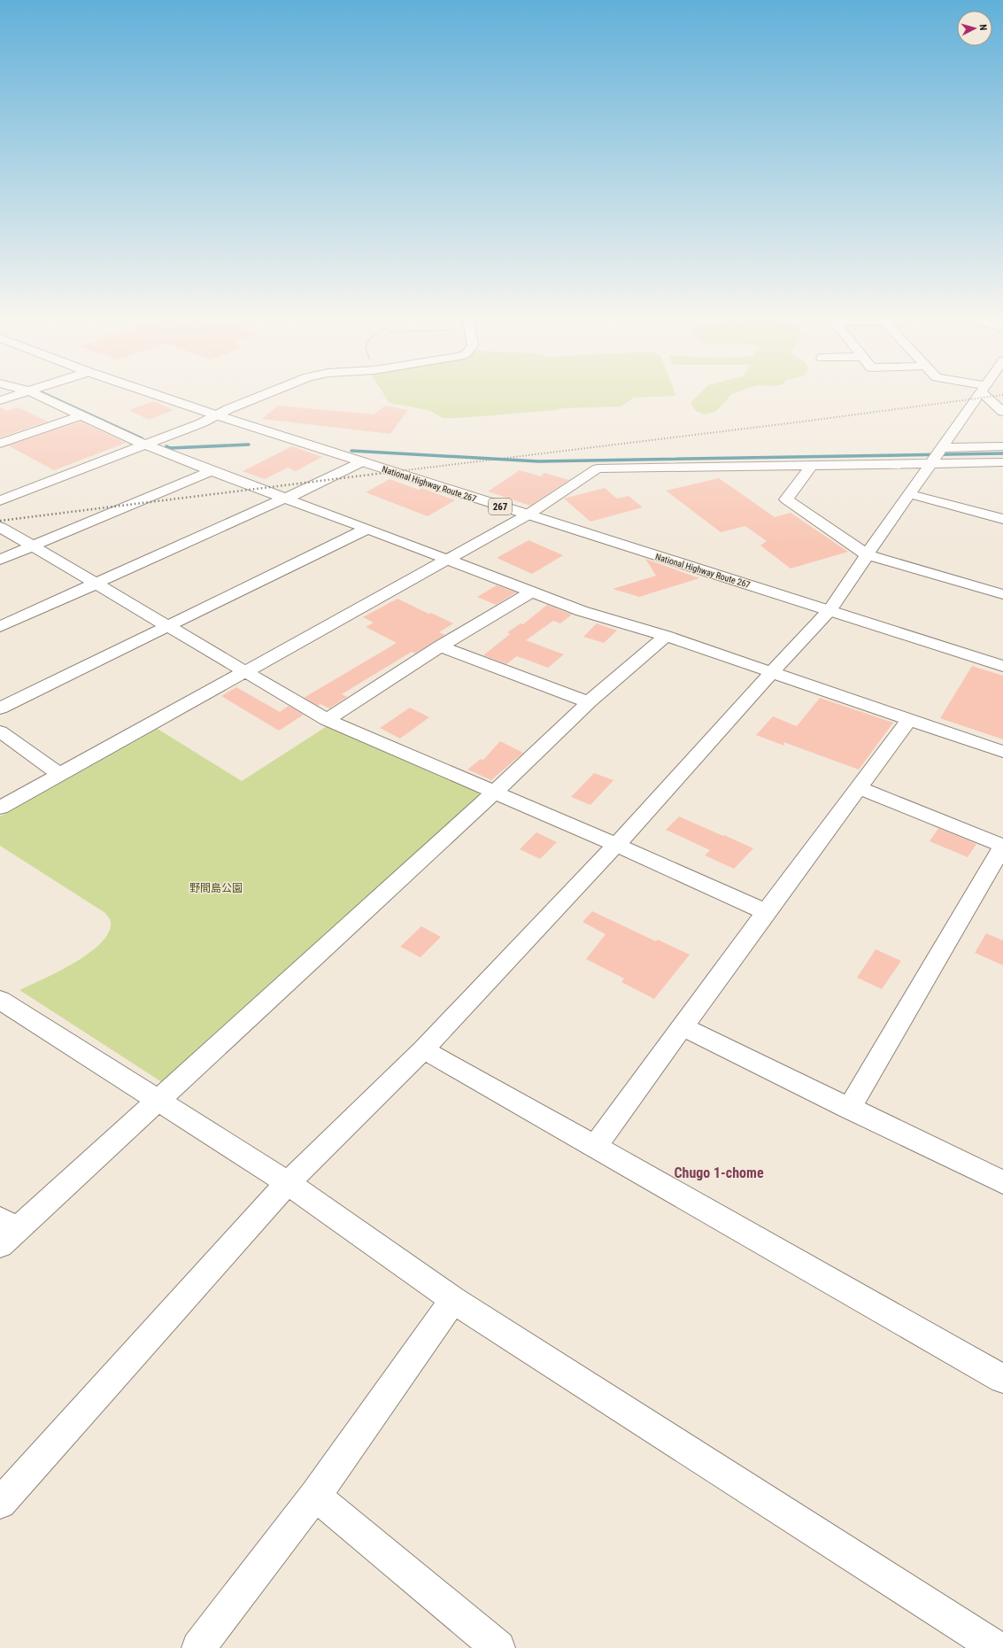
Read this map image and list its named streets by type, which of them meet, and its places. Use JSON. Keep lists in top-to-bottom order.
{
  "streets": {
    "main road": ["National Highway Route 267", "267"]
  },
  "districts": ["Chugo 1-chome"],
  "parks": ["野間島公園"],
  "north": "right"
}
